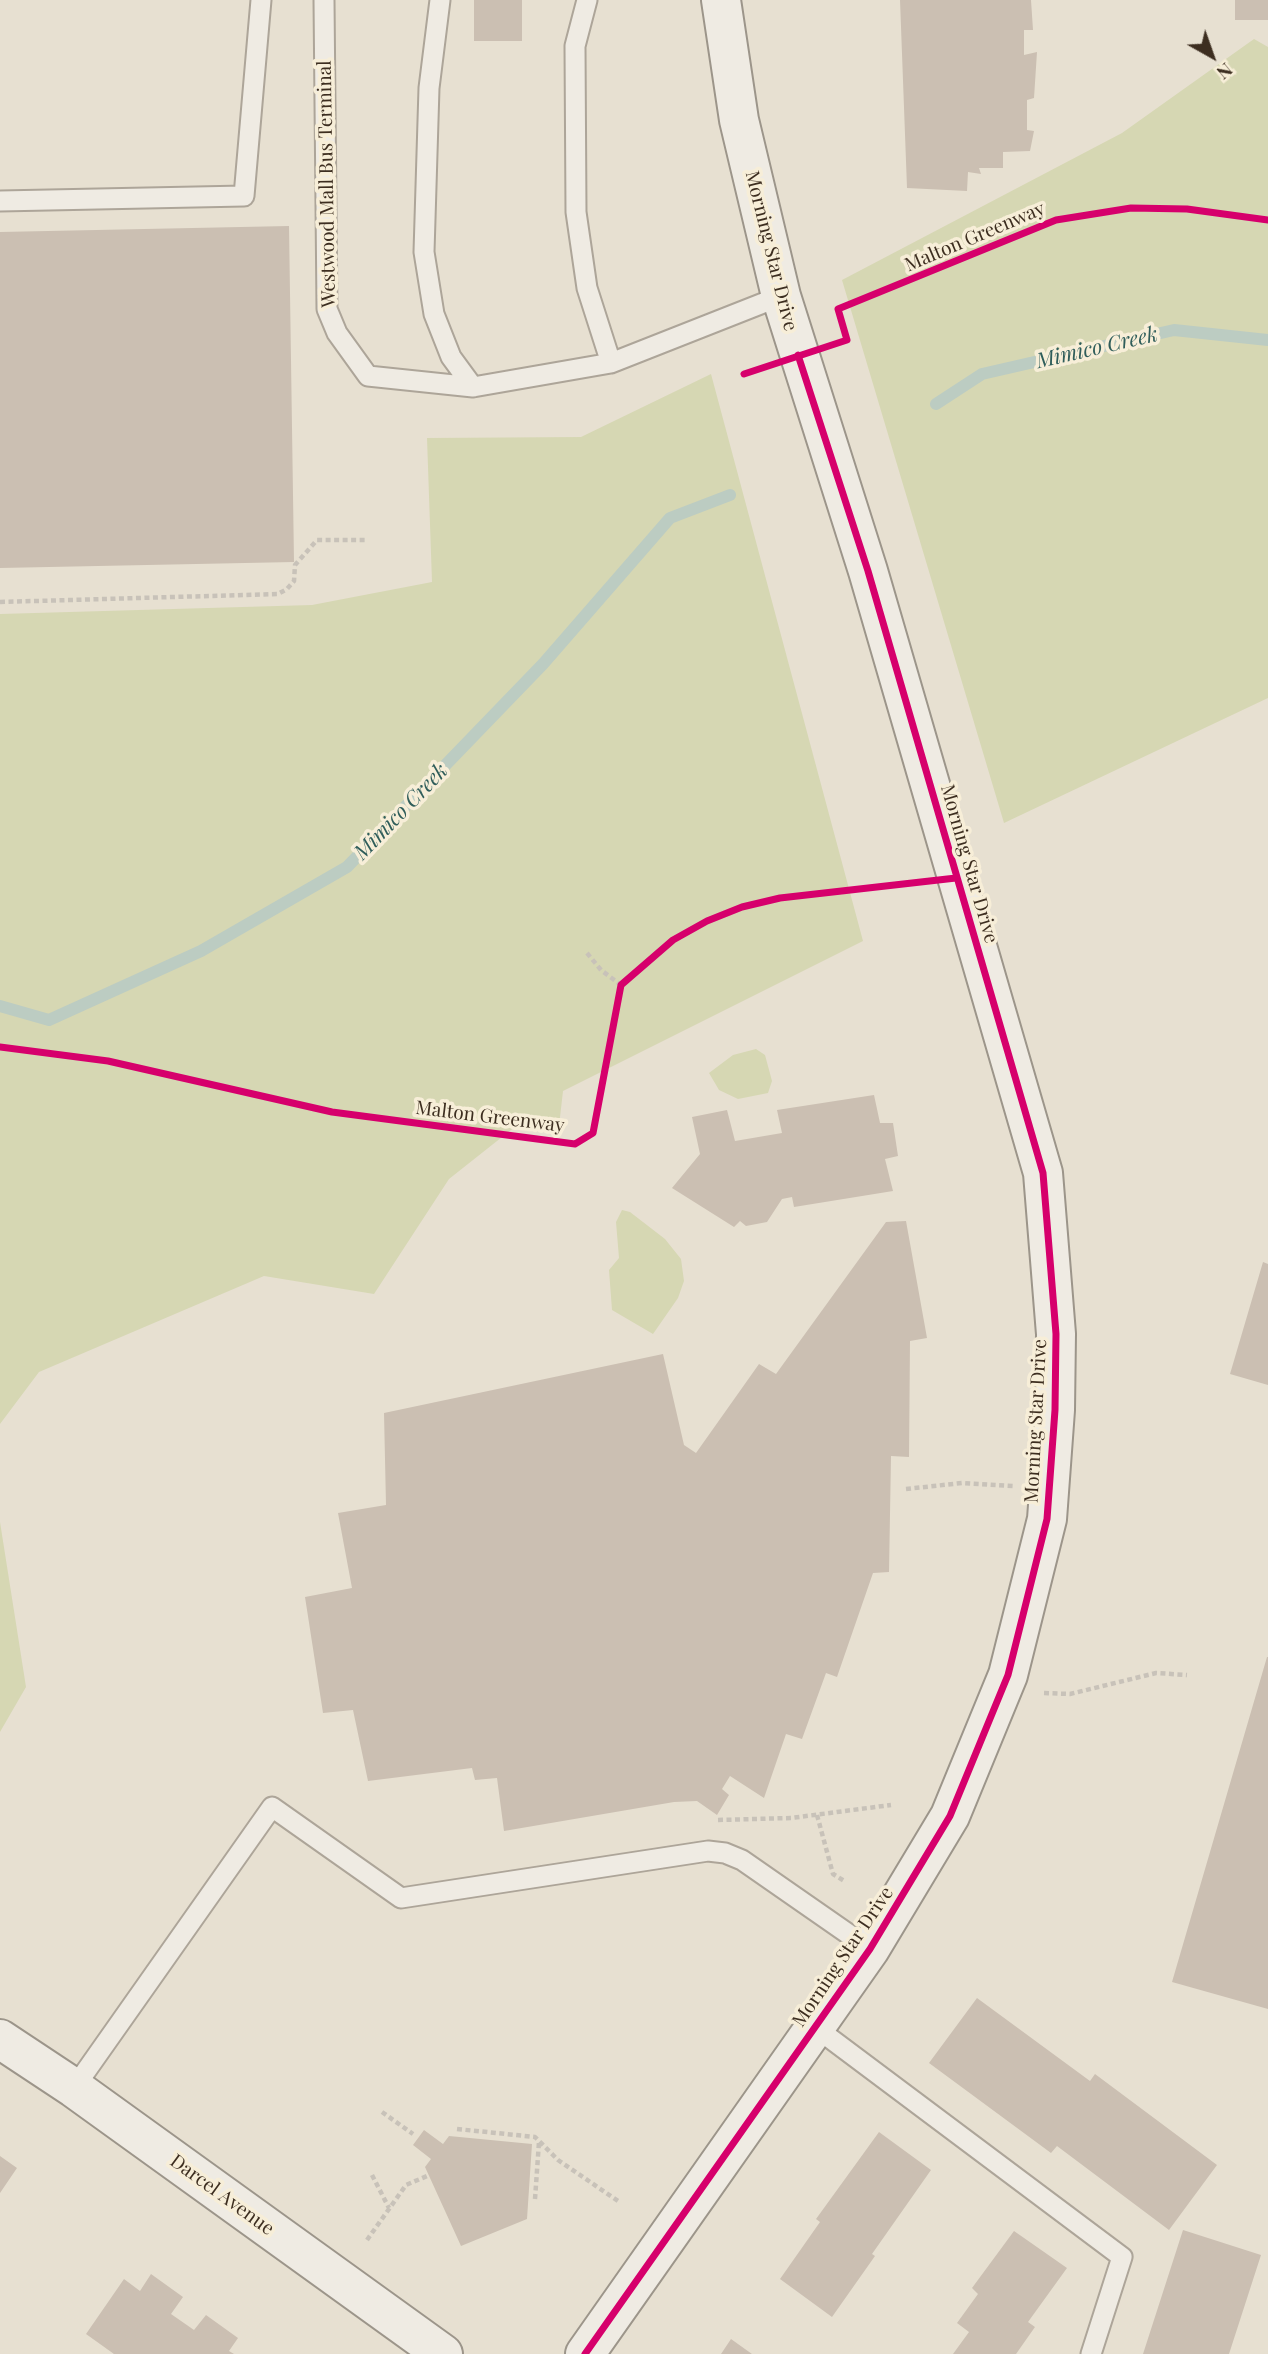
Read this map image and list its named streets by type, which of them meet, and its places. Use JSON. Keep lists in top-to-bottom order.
{
  "streets": {
    "street": ["Morning Star Drive", "Darcel Avenue"],
    "lane": ["Westwood Mall Bus Terminal"],
    "cycle path": ["Malton Greenway"]
  },
  "crossings": [
    ["Westwood Mall Bus Terminal", "Morning Star Drive"]
  ],
  "water": ["Mimico Creek"],
  "north": "bottom right"
}
